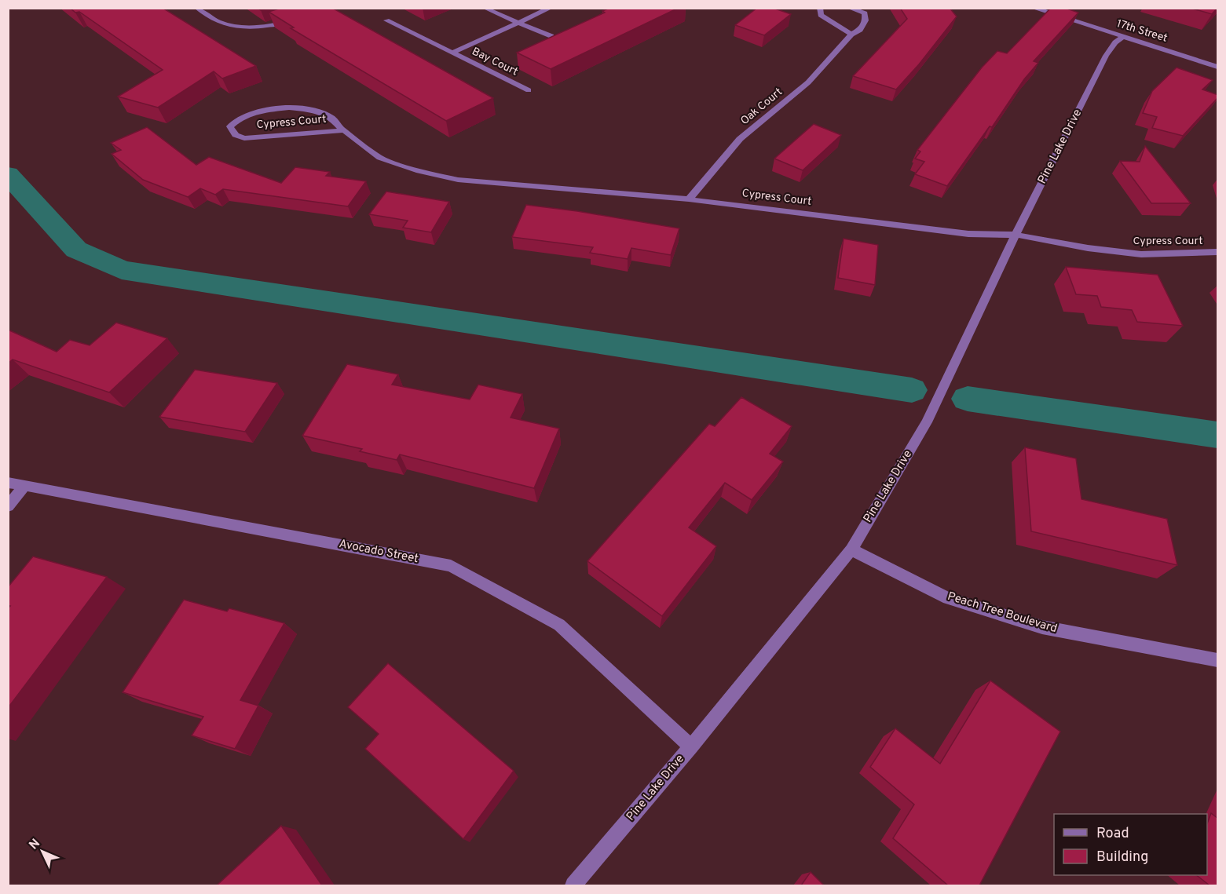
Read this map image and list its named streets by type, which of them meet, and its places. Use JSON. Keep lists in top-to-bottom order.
{
  "streets": {
    "street": [
      "17th Street",
      "Bay Court",
      "Oak Court",
      "Cypress Court",
      "Pine Lake Drive",
      "Avocado Street",
      "Peach Tree Boulevard"
    ]
  },
  "crossings": [
    ["17th Street", "Pine Lake Drive"],
    ["Oak Court", "Cypress Court"],
    ["Cypress Court", "Pine Lake Drive"],
    ["Pine Lake Drive", "Avocado Street"],
    ["Pine Lake Drive", "Peach Tree Boulevard"]
  ],
  "legend": ["Road", "Building"],
  "north": "top left"
}
